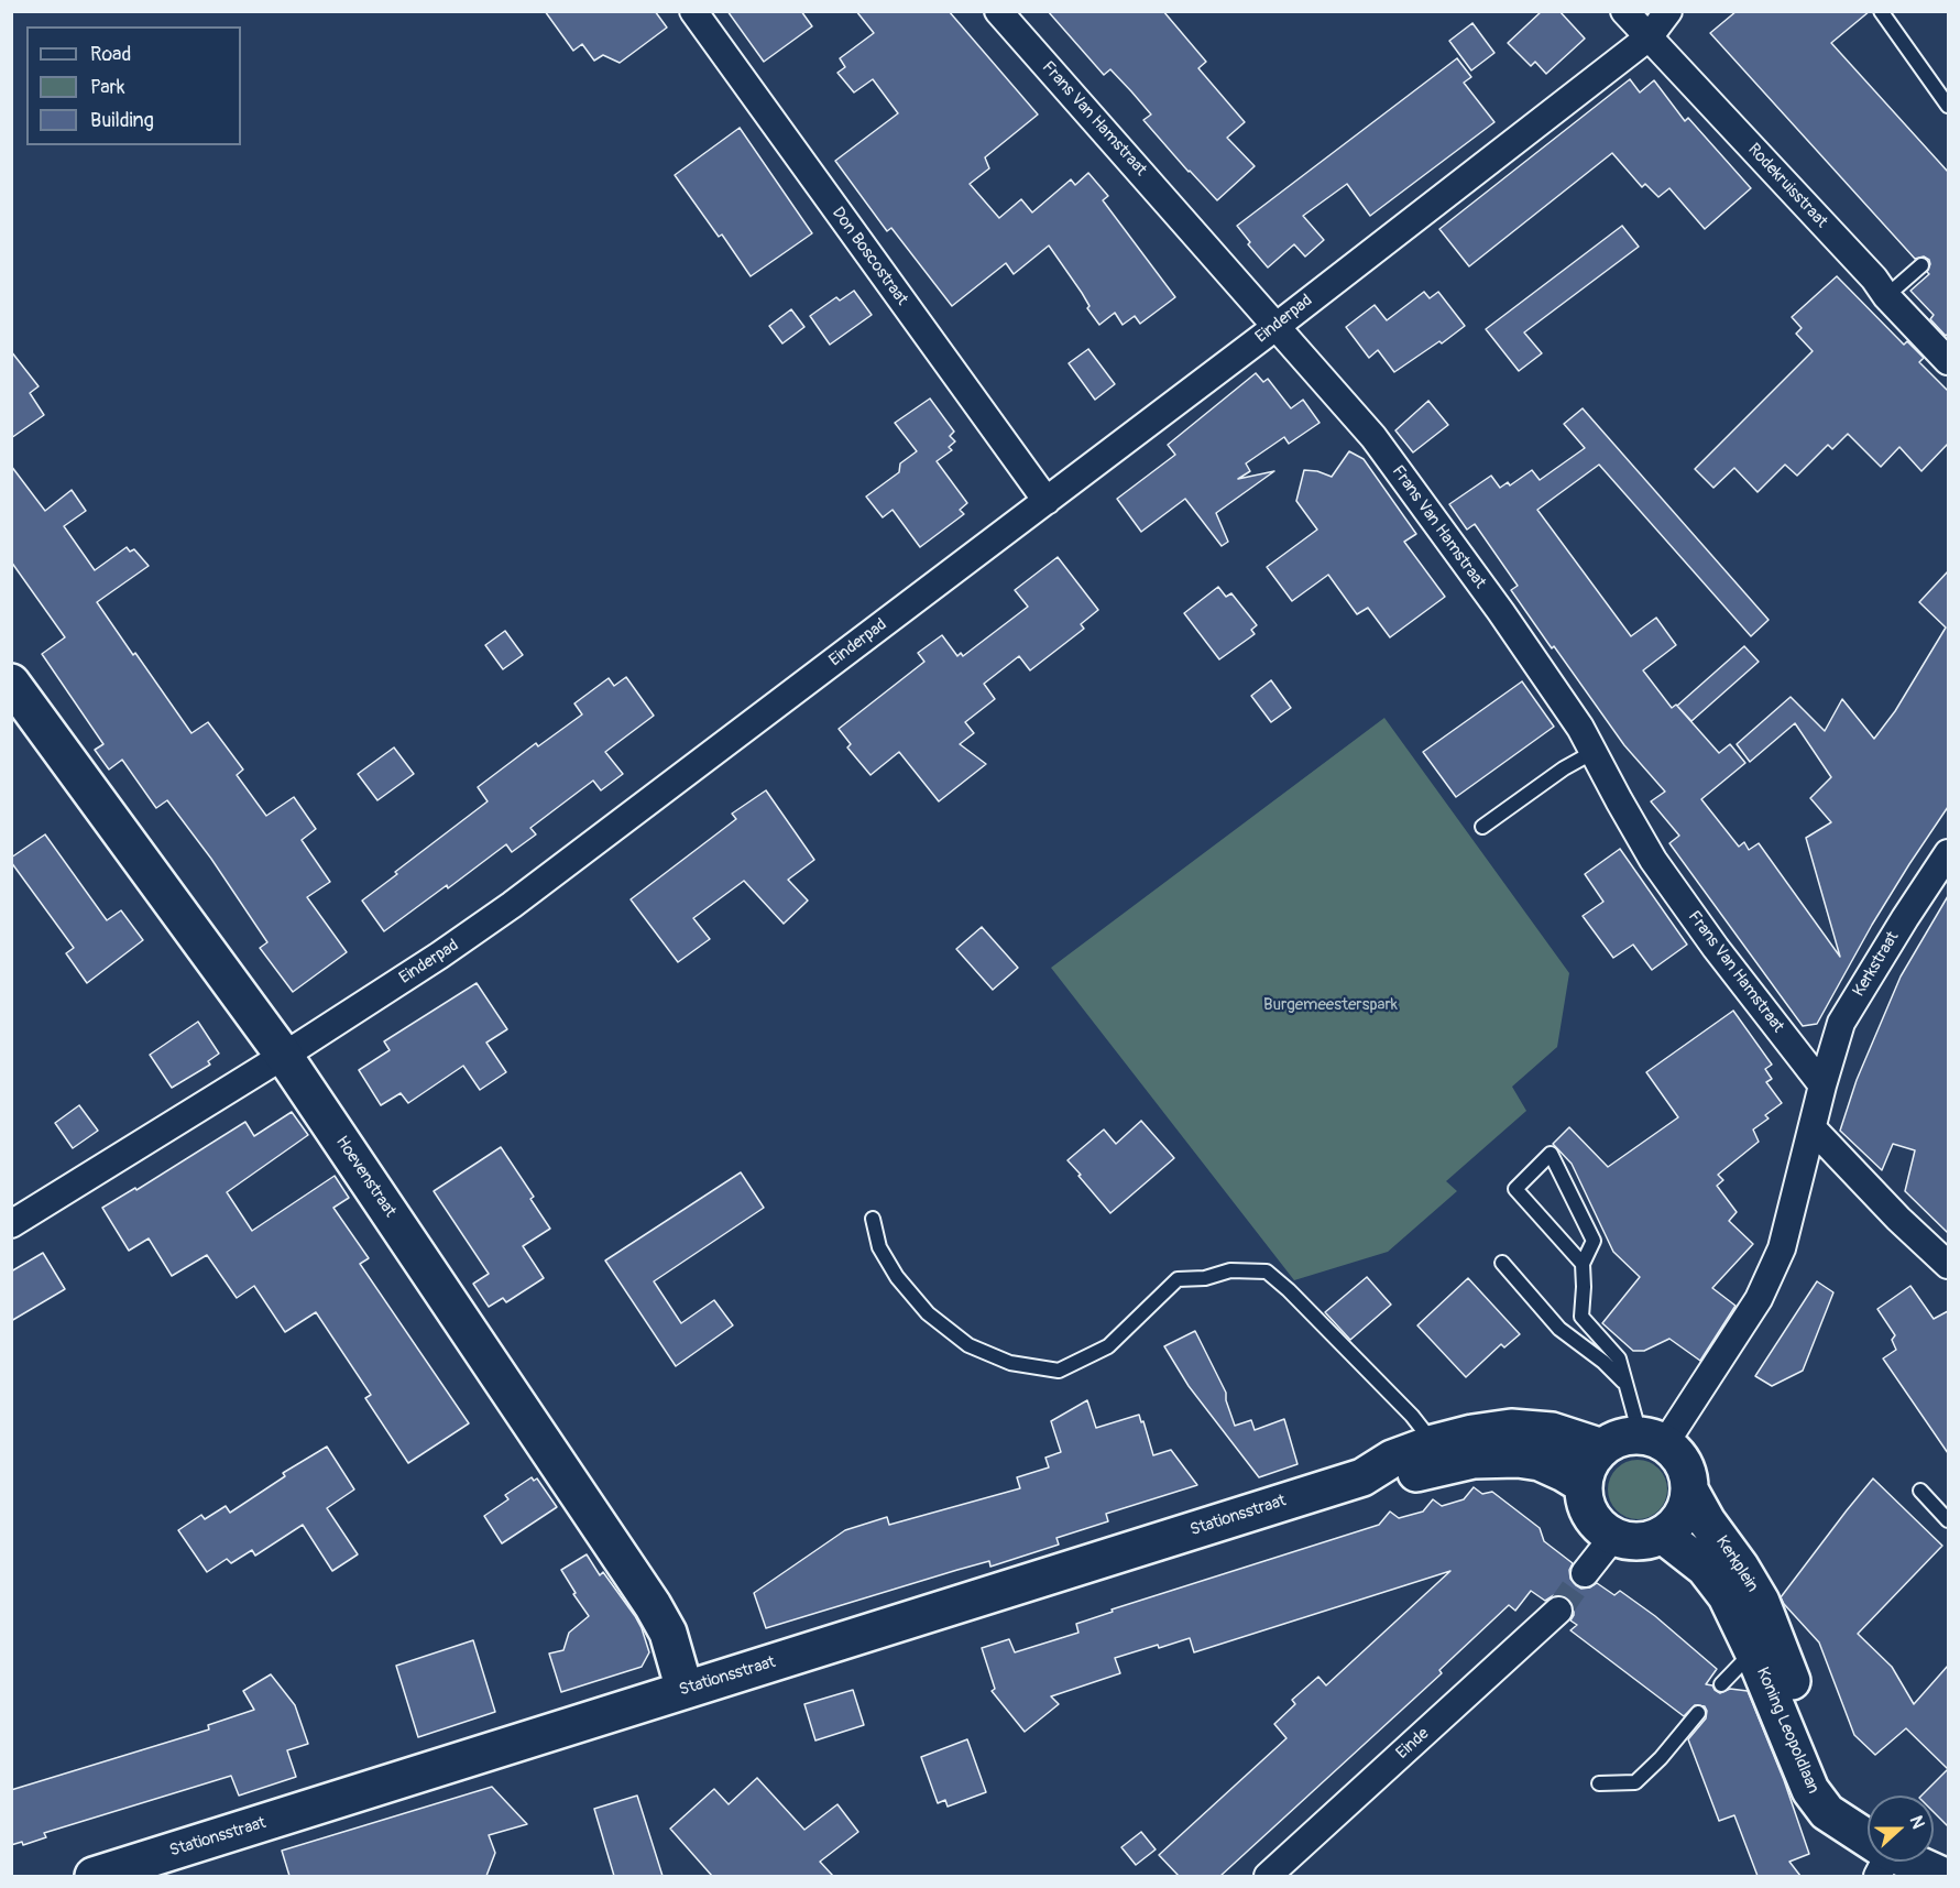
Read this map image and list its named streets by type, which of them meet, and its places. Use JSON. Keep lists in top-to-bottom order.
{
  "streets": {
    "main road": [
      "Hoevenstraat",
      "Stationsstraat",
      "Kerkplein",
      "Koning Leopoldlaan"
    ],
    "street": [
      "Frans Van Hamstraat",
      "Rodekruisstraat",
      "Don Boscostraat",
      "Einderpad",
      "Kerkstraat",
      "Einde"
    ]
  },
  "crossings": [
    ["Frans Van Hamstraat", "Einderpad"],
    ["Frans Van Hamstraat", "Kerkstraat"],
    ["Rodekruisstraat", "Einderpad"],
    ["Don Boscostraat", "Einderpad"],
    ["Einderpad", "Hoevenstraat"],
    ["Hoevenstraat", "Stationsstraat"],
    ["Stationsstraat", "Kerkplein"],
    ["Kerkplein", "Koning Leopoldlaan"]
  ],
  "parks": ["Burgemeesterspark"],
  "legend": ["Road", "Park", "Building"],
  "north": "right"
}
